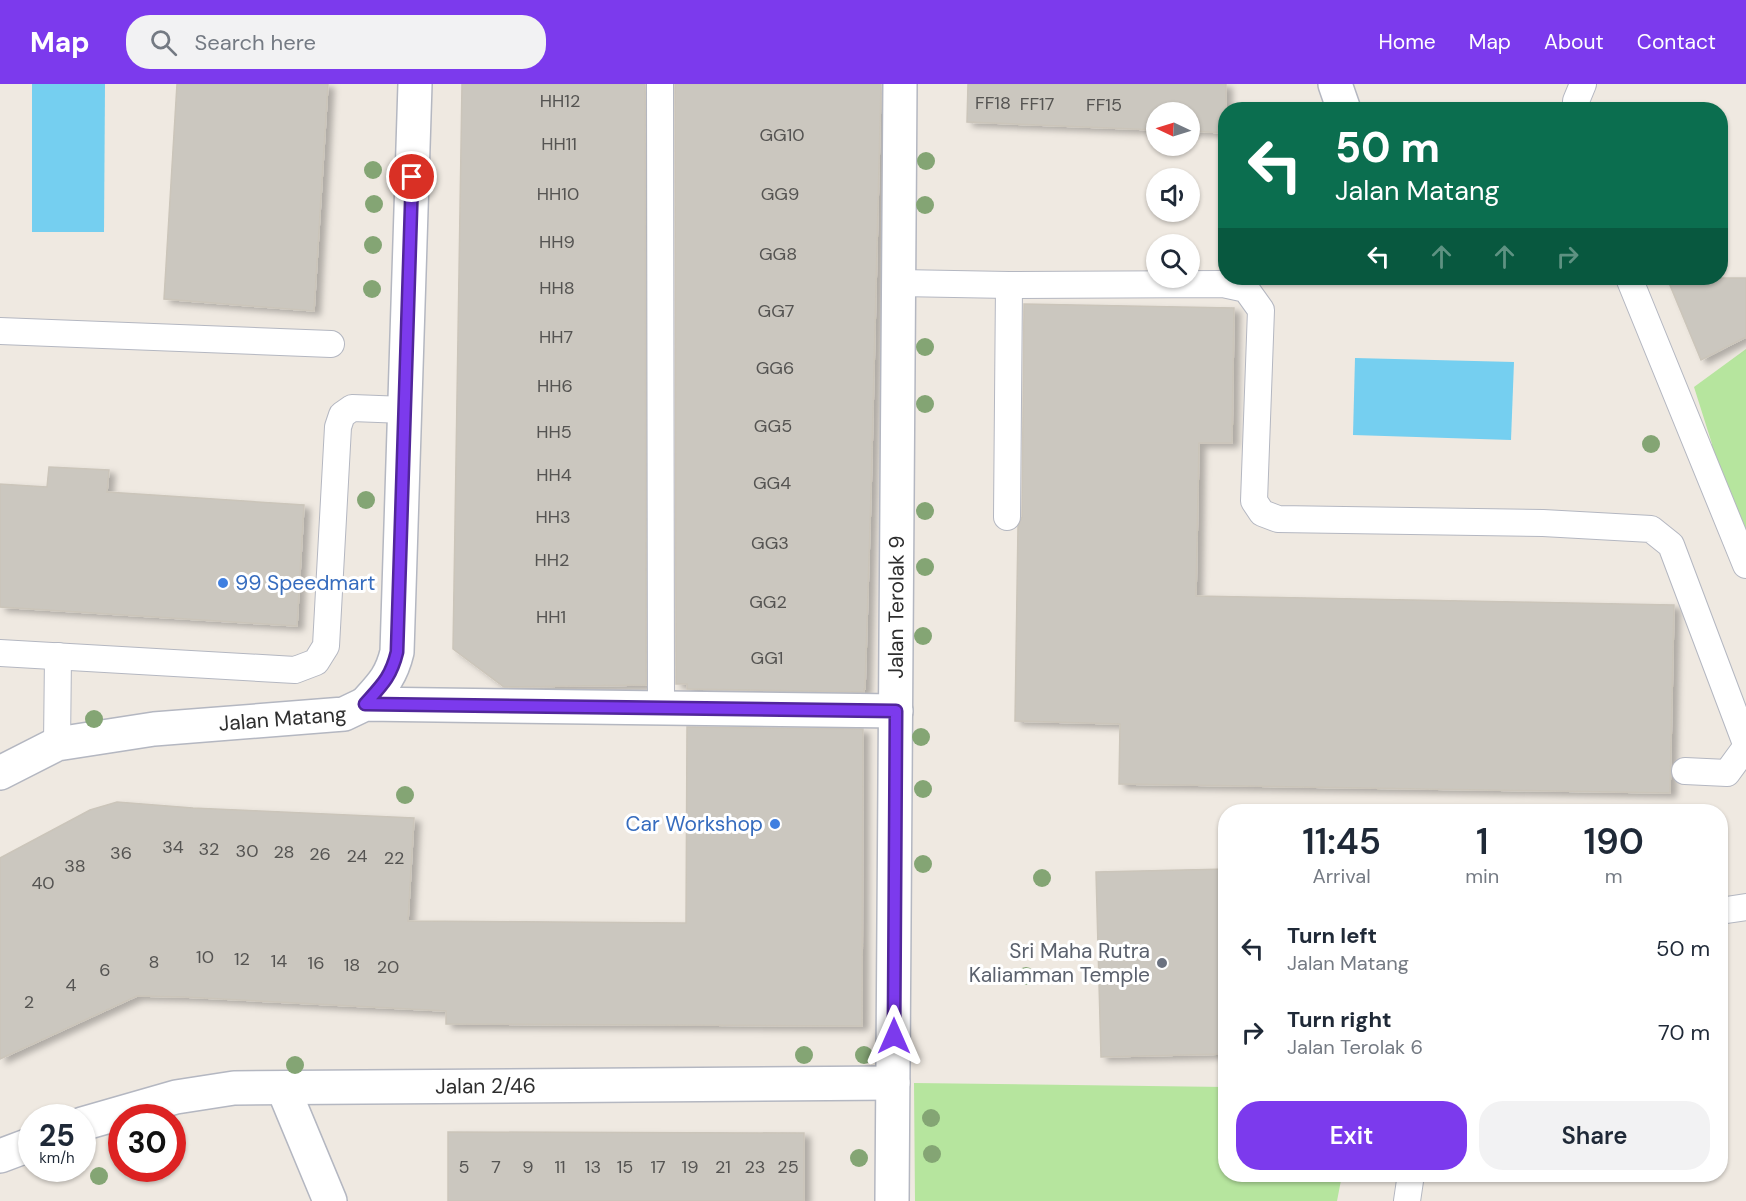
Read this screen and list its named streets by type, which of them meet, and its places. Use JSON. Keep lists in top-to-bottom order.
{
  "streets": {
    "street": ["Jalan Terolak 9", "Jalan Matang", "Jalan 2/46"]
  },
  "crossings": [
    ["Jalan Terolak 9", "Jalan Matang"],
    ["Jalan Terolak 9", "Jalan 2/46"]
  ],
  "places": ["99 Speedmart", "Car Workshop", "Sri Maha Rutra Kaliamman Temple"],
  "house_numbers": [
    "HH12",
    "FF18",
    "FF17",
    "FF15",
    "GG10",
    "HH11",
    "HH10",
    "GG9",
    "HH9",
    "GG8",
    "HH8",
    "GG7",
    "HH7",
    "GG6",
    "HH6",
    "GG5",
    "HH5",
    "HH4",
    "GG4",
    "HH3",
    "GG3",
    "HH2",
    "GG2",
    "HH1",
    "GG1",
    "34",
    "32",
    "30",
    "28",
    "36",
    "26",
    "24",
    "22",
    "38",
    "40",
    "10",
    "12",
    "14",
    "8",
    "16",
    "18",
    "20",
    "6",
    "4",
    "2",
    "5",
    "7",
    "9",
    "11",
    "13",
    "15",
    "17",
    "19",
    "21",
    "23",
    "25"
  ],
  "north": "left",
  "page": {
    "header": "Map",
    "search": "Search here",
    "nav": [
      "Home",
      "Map",
      "About",
      "Contact"
    ],
    "turn": ["50 m", "Jalan Matang"],
    "eta": [
      "11:45",
      "Arrival",
      "1",
      "min",
      "190",
      "m"
    ],
    "list": [
      {
        "name": "Turn left",
        "note": "Jalan Matang",
        "value": "50 m"
      },
      {
        "name": "Turn right",
        "note": "Jalan Terolak 6",
        "value": "70 m"
      }
    ],
    "buttons": ["Exit", "Share"],
    "speed": "25 km/h",
    "limit": "30"
  }
}
